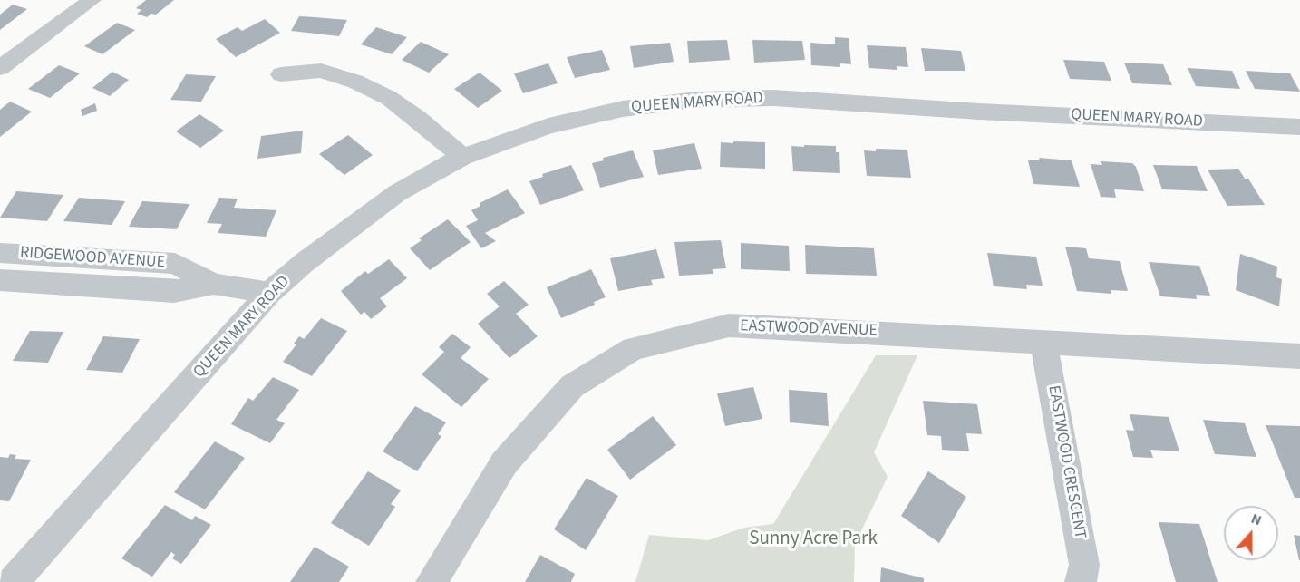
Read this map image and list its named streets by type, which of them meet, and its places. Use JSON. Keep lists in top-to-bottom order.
{
  "streets": {
    "street": [
      "QUEEN MARY ROAD",
      "RIDGEWOOD AVENUE",
      "EASTWOOD AVENUE",
      "EASTWOOD CRESCENT"
    ]
  },
  "crossings": [
    ["QUEEN MARY ROAD", "RIDGEWOOD AVENUE"],
    ["EASTWOOD AVENUE", "EASTWOOD CRESCENT"]
  ],
  "parks": ["Sunny Acre Park"],
  "north": "top"
}
